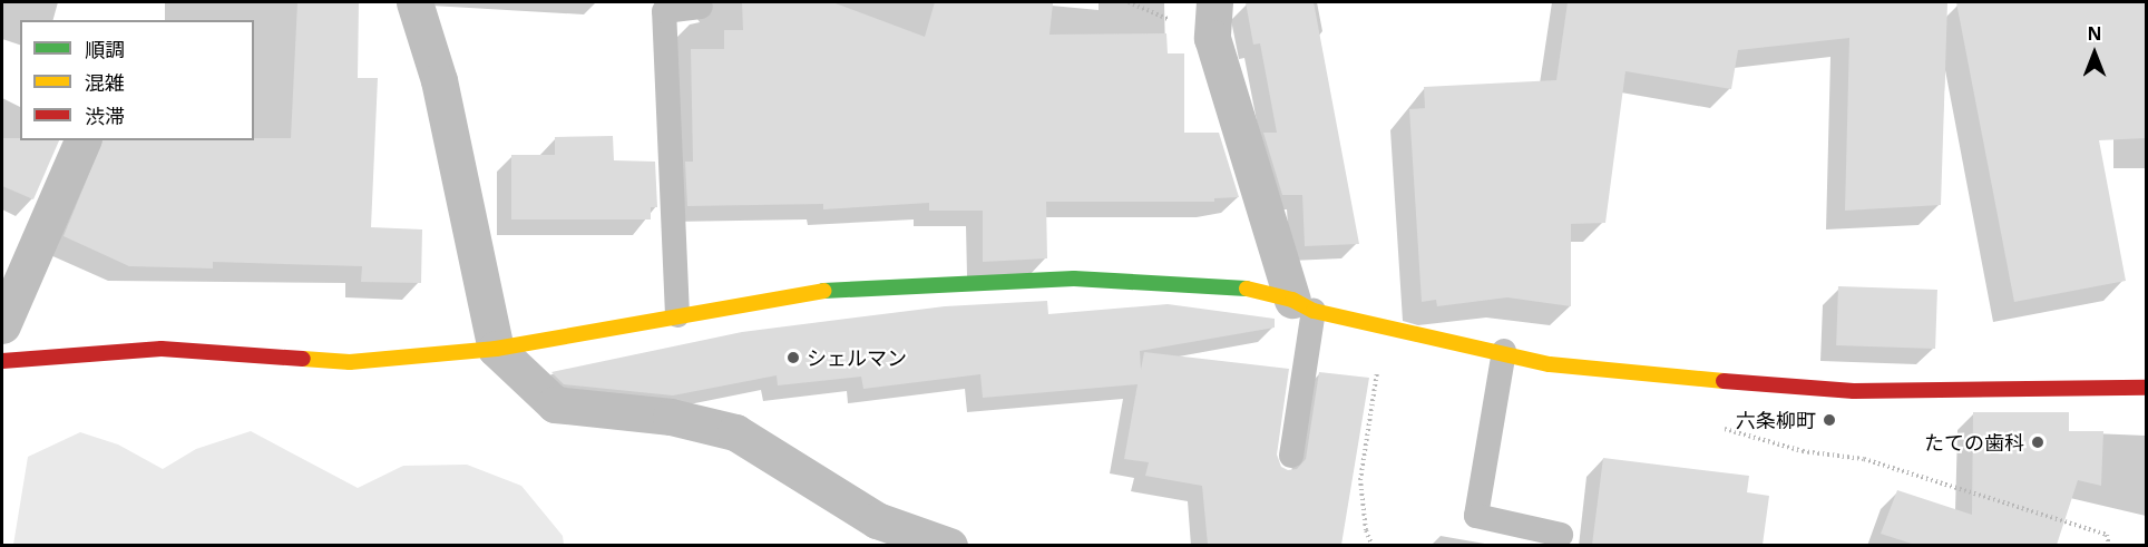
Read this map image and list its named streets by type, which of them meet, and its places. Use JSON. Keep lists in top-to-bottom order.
{
  "places": ["シェルマン", "六条柳町", "たての歯科"],
  "legend": ["順調", "混雑", "渋滞"],
  "north": "top"
}
